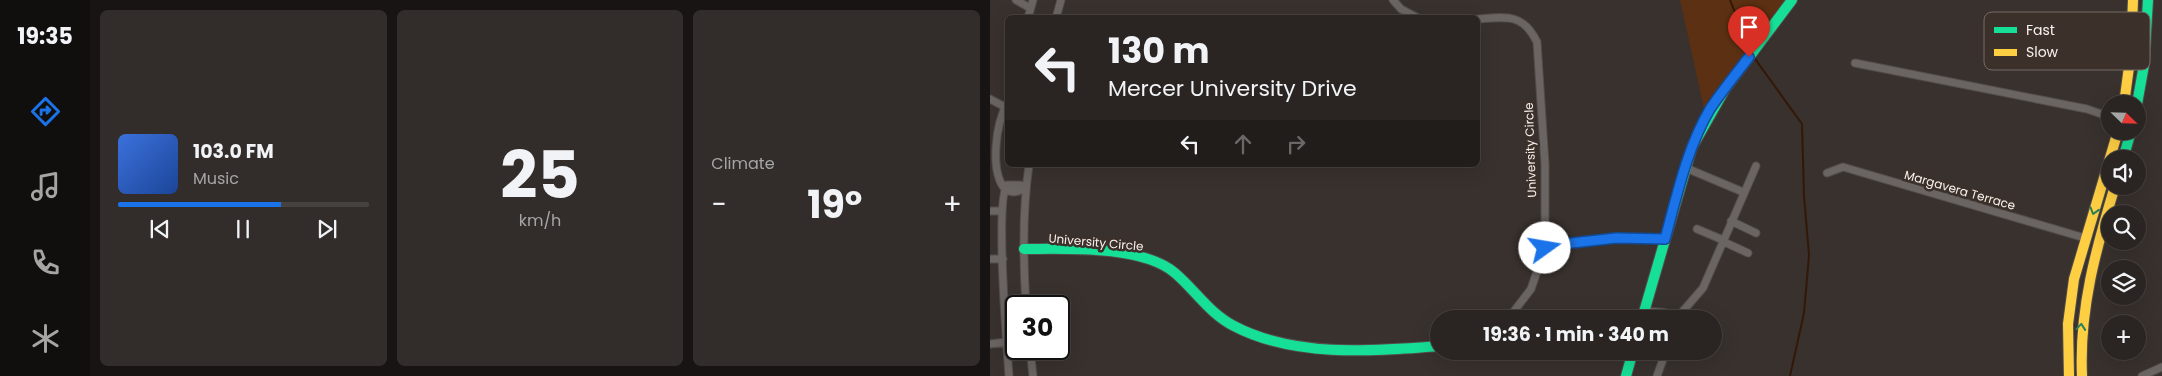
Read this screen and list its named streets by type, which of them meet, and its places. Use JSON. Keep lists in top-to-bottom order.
{
  "streets": {
    "street": ["University Circle", "Margavera Terrace"]
  },
  "legend": ["Fast", "Slow"],
  "north": "bottom right",
  "page": {
    "tabs": "19:35",
    "tile": [
      ["25", "km/h"],
      "Climate"
    ],
    "turn": ["130 m", "Mercer University Drive"],
    "map_buttons": "+",
    "song": ["103.0 FM", "Music"],
    "heat": ["−", "19°", "+"],
    "limit": "30",
    "trip": "19:36 · 1 min · 340 m"
  }
}
